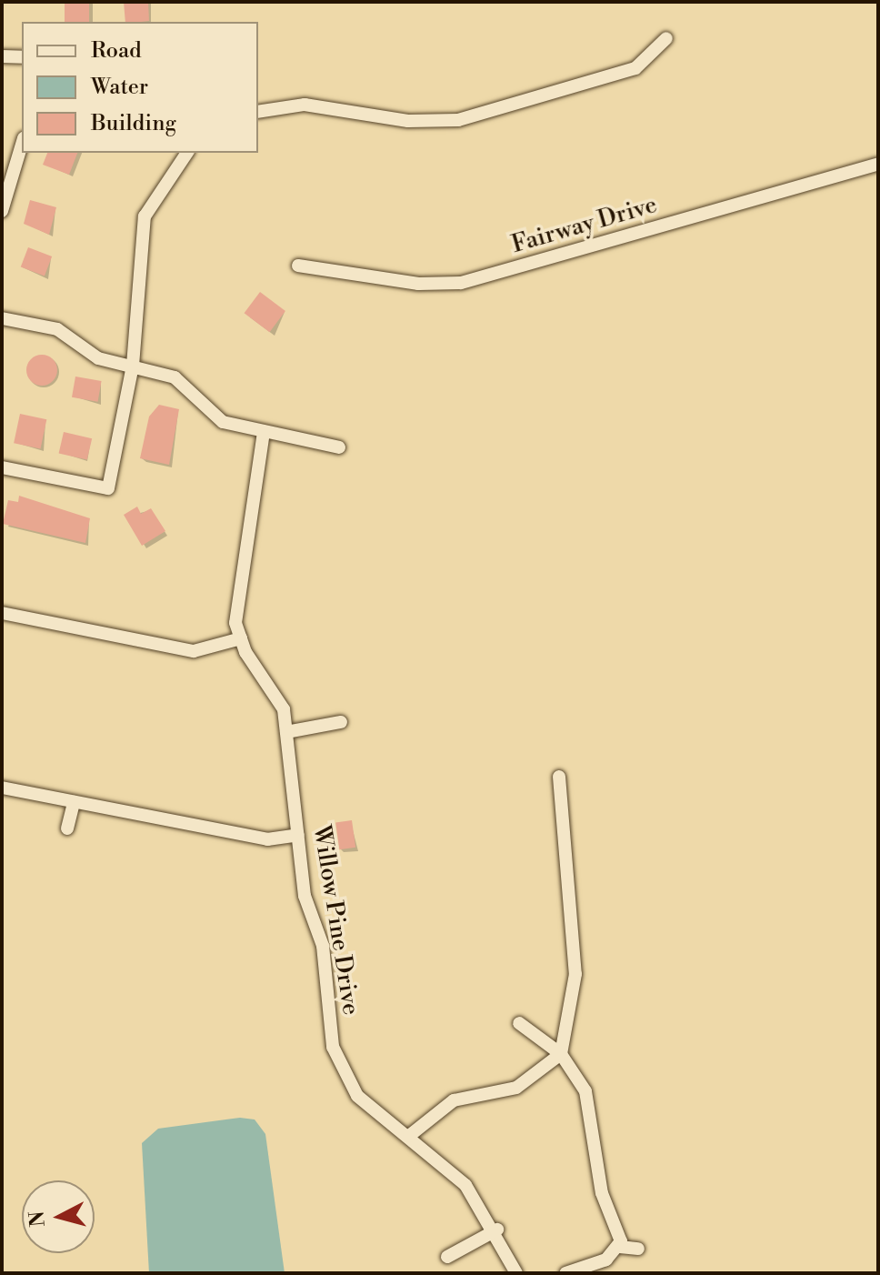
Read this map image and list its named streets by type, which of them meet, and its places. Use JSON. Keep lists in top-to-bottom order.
{
  "streets": {
    "street": ["Fairway Drive", "Willow Pine Drive"]
  },
  "legend": ["Road", "Water", "Building"],
  "north": "left"
}
